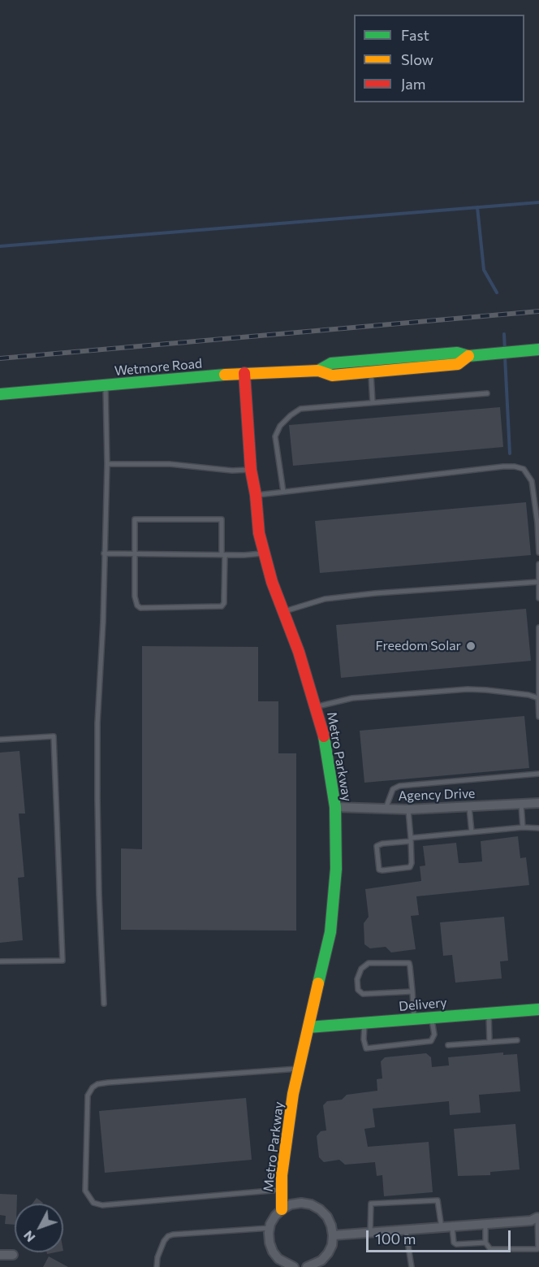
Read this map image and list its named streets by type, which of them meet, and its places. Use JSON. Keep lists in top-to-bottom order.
{
  "streets": {
    "street": [
      "Wetmore Road",
      "Metro Parkway",
      "Agency Drive",
      "Delivery"
    ]
  },
  "crossings": [
    ["Wetmore Road", "Metro Parkway"],
    ["Metro Parkway", "Agency Drive"],
    ["Metro Parkway", "Delivery"]
  ],
  "places": ["Freedom Solar"],
  "legend": ["Fast", "Slow", "Jam"],
  "scale_bar": "100 m",
  "north": "bottom left"
}
